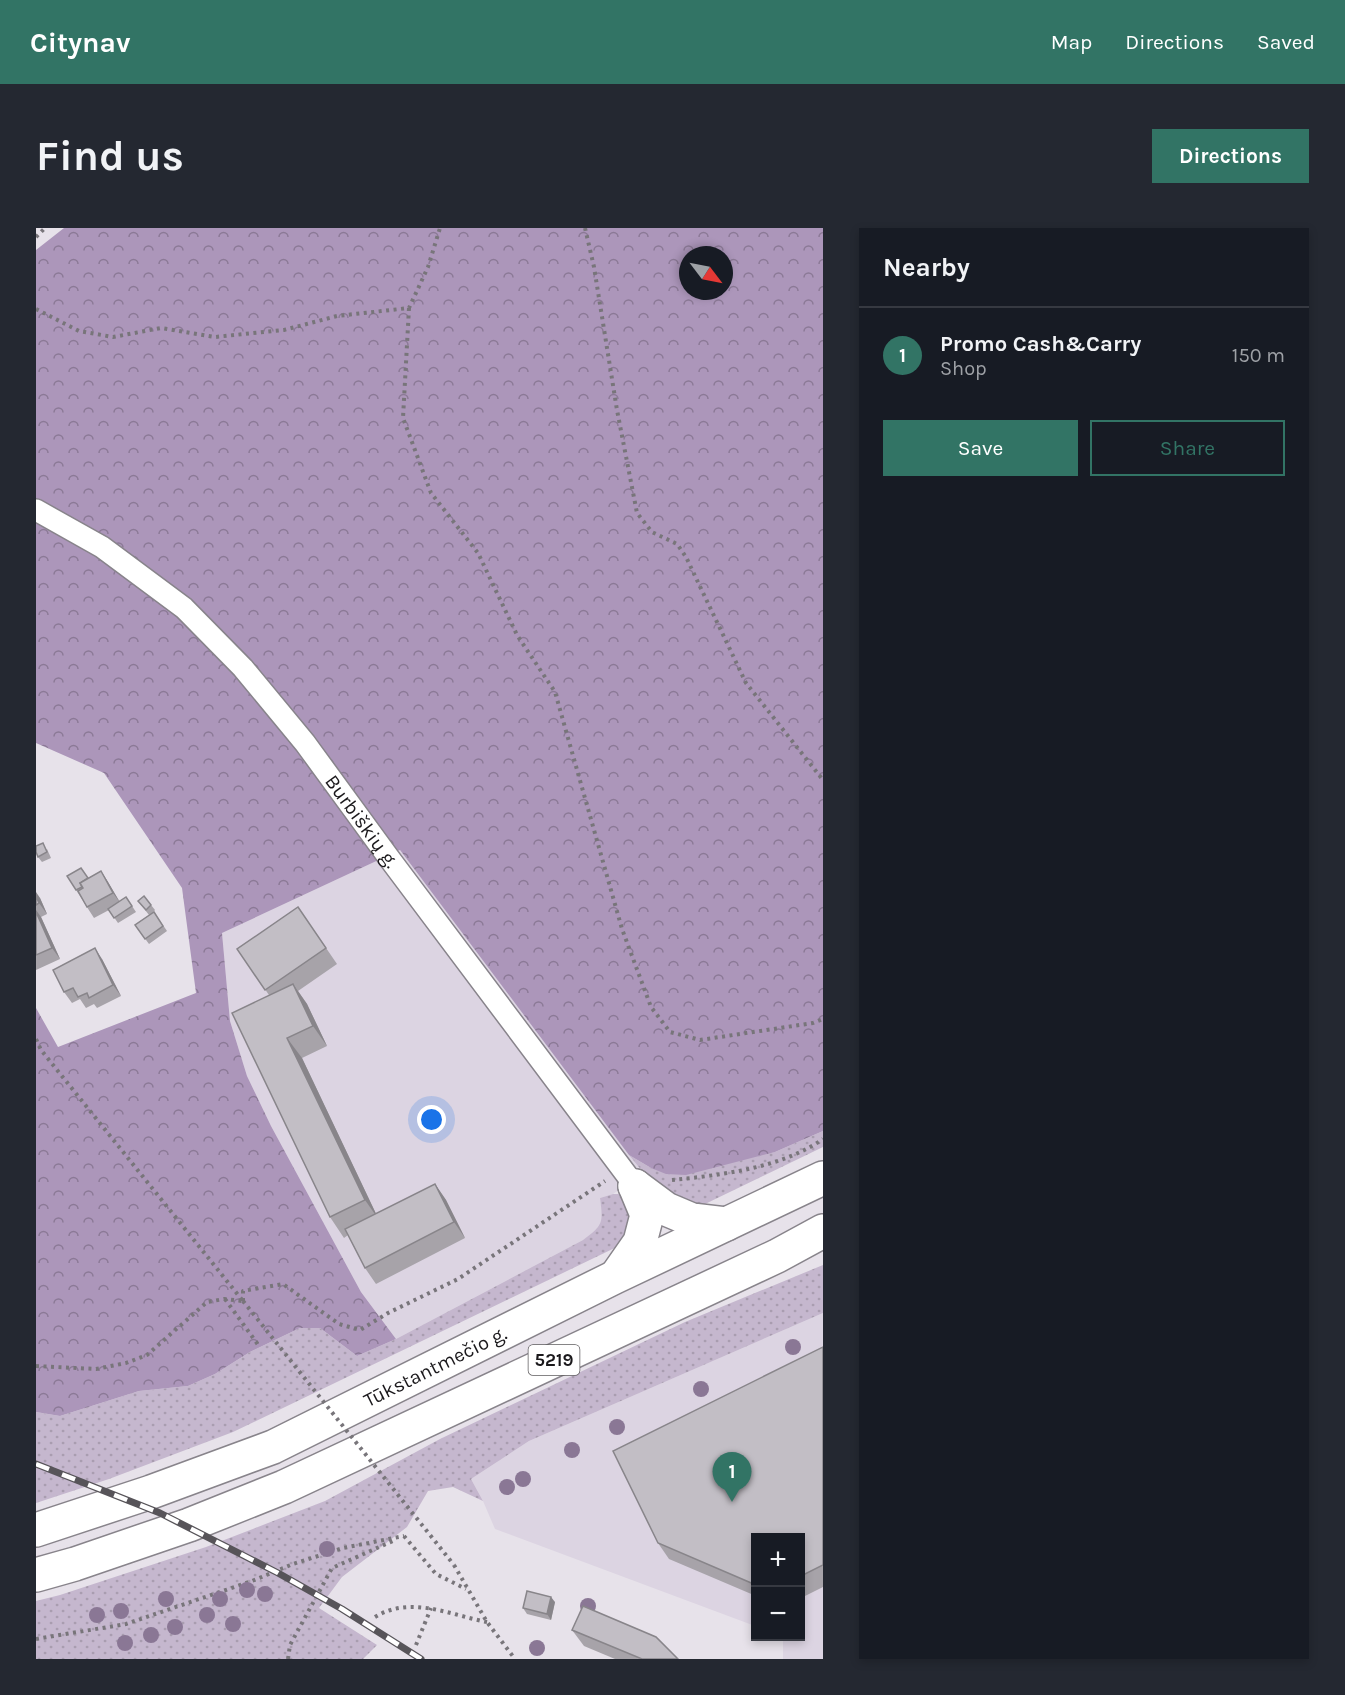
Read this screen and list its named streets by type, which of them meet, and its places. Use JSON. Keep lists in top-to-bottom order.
{
  "streets": {
    "highway": ["5219", "Tūkstantmečio g."],
    "street": ["Burbiškių g."]
  },
  "north": "bottom right",
  "page": {
    "header": "Citynav",
    "nav": ["Map", "Directions", "Saved"],
    "buttons": [
      "Directions",
      ["Save", "Share"]
    ],
    "title": "Find us",
    "heading": "Nearby",
    "list": [
      {
        "mark": "1",
        "name": "Promo Cash&Carry",
        "note": "Shop",
        "value": "150 m"
      }
    ],
    "pins": "1",
    "map_buttons": ["+", "−"]
  }
}
